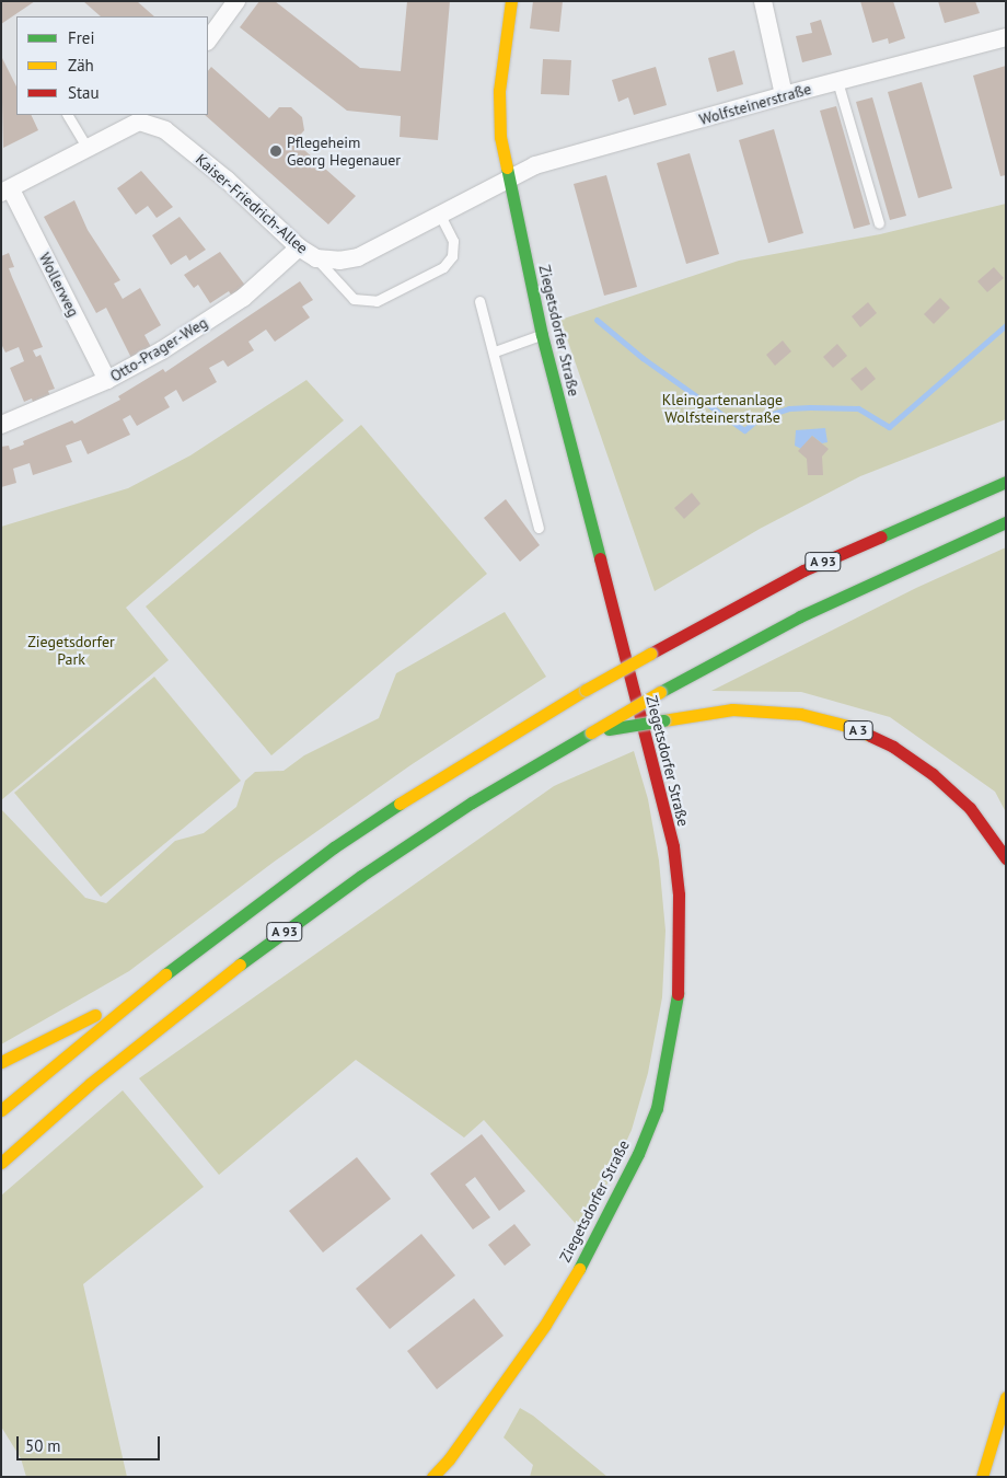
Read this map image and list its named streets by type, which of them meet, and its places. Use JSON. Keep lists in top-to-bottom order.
{
  "streets": {
    "main road": ["Ziegetsdorfer Straße", "A 93", "A 3"],
    "street": [
      "Wolfsteinerstraße",
      "Kaiser-Friedrich-Allee",
      "Wollerweg",
      "Otto-Prager-Weg"
    ]
  },
  "crossings": [
    ["Wolfsteinerstraße", "Kaiser-Friedrich-Allee"],
    ["Wolfsteinerstraße", "Ziegetsdorfer Straße"],
    ["Kaiser-Friedrich-Allee", "Wollerweg"],
    ["Kaiser-Friedrich-Allee", "Ziegetsdorfer Straße"],
    ["Kaiser-Friedrich-Allee", "Otto-Prager-Weg"],
    ["Wollerweg", "Otto-Prager-Weg"],
    ["A 93", "A 3"]
  ],
  "parks": ["Kleingartenanlage Wolfsteinerstraße", "Ziegetsdorfer Park"],
  "places": ["Pflegeheim Georg Hegenauer"],
  "legend": ["Frei", "Zäh", "Stau"],
  "scale_bar": "50 m"
}
